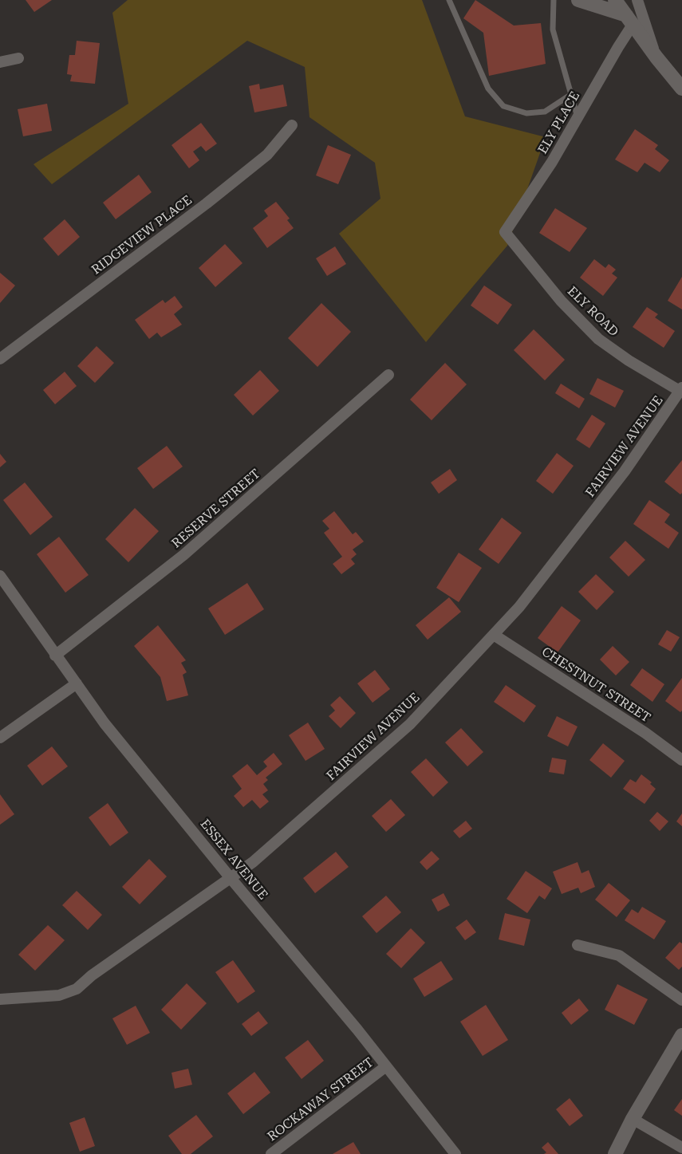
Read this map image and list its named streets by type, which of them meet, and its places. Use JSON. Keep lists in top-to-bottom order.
{
  "streets": {
    "street": [
      "ELY PLACE",
      "RIDGEVIEW PLACE",
      "ELY ROAD",
      "FAIRVIEW AVENUE",
      "RESERVE STREET",
      "CHESTNUT STREET",
      "ESSEX AVENUE",
      "ROCKAWAY STREET"
    ]
  },
  "crossings": [
    ["ELY PLACE", "ELY ROAD"],
    ["ELY ROAD", "FAIRVIEW AVENUE"],
    ["FAIRVIEW AVENUE", "CHESTNUT STREET"],
    ["FAIRVIEW AVENUE", "ESSEX AVENUE"],
    ["RESERVE STREET", "ESSEX AVENUE"],
    ["ESSEX AVENUE", "ROCKAWAY STREET"]
  ]
}
